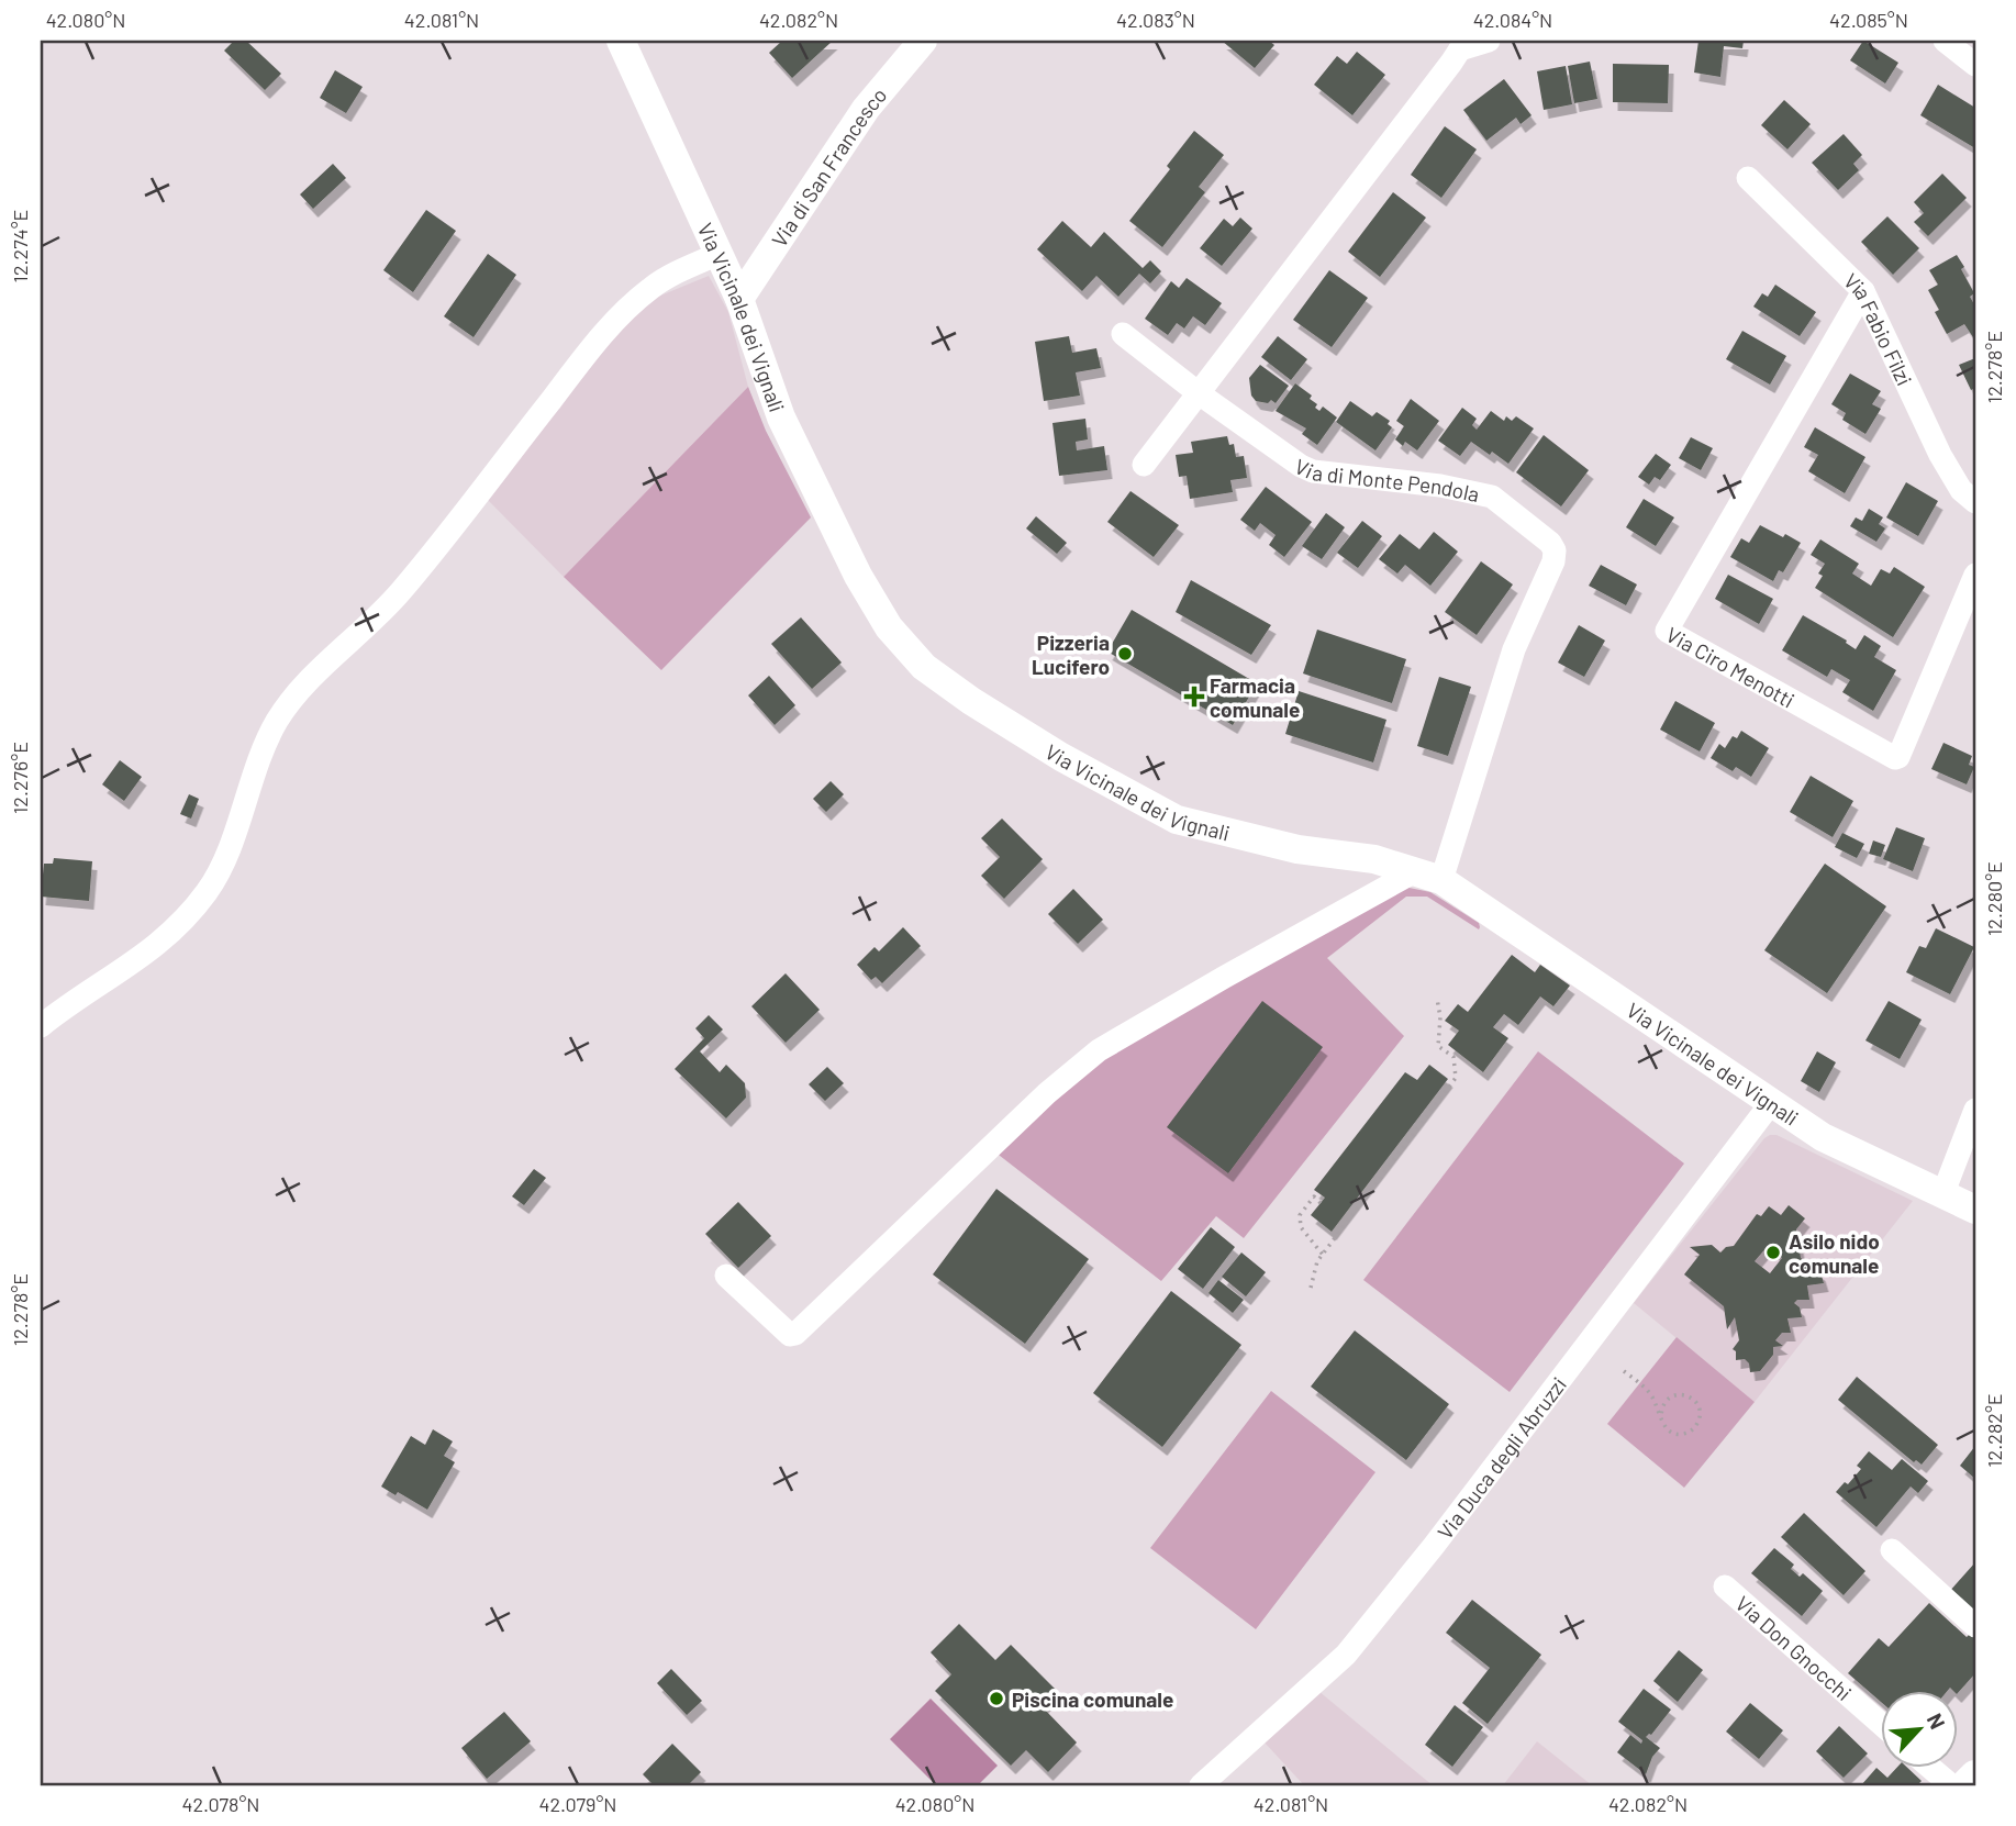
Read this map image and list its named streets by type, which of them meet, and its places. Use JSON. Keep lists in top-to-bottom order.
{
  "streets": {
    "street": [
      "Via di San Francesco",
      "Via Vicinale dei Vignali",
      "Via Fabio Filzi",
      "Via di Monte Pendola",
      "Via Ciro Menotti",
      "Via Duca degli Abruzzi",
      "Via Don Gnocchi"
    ]
  },
  "crossings": [
    ["Via di San Francesco", "Via Vicinale dei Vignali"],
    ["Via Vicinale dei Vignali", "Via di Monte Pendola"],
    ["Via Vicinale dei Vignali", "Via Duca degli Abruzzi"],
    ["Via Fabio Filzi", "Via Ciro Menotti"]
  ],
  "places": {
    "other": ["Pizzeria Lucifero", "Asilo nido comunale", "Piscina comunale"],
    "health": ["Farmacia comunale"]
  },
  "north": "top right",
  "coordinates": [
    "42.080°N",
    "42.081°N",
    "42.082°N",
    "42.083°N",
    "42.084°N",
    "42.085°N",
    "12.274°E",
    "12.278°E",
    "12.276°E",
    "12.280°E",
    "12.282°E",
    "42.078°N",
    "42.079°N"
  ]
}
